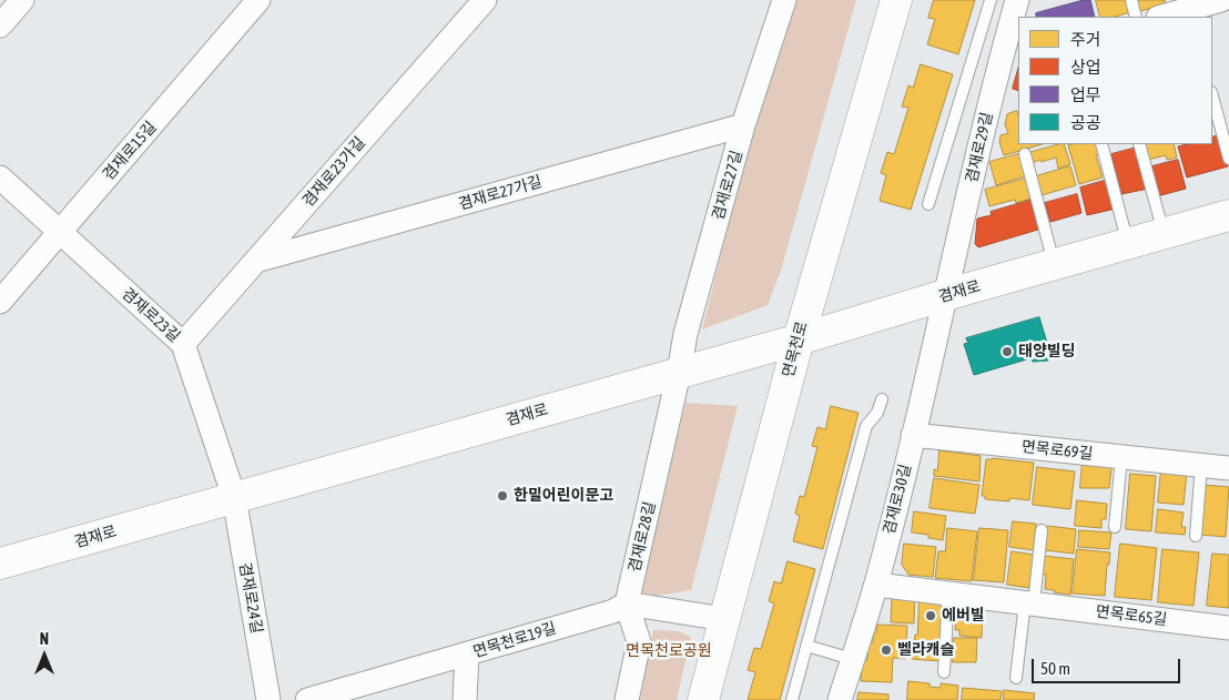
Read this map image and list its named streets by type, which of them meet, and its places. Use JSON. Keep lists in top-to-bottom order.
{
  "streets": {
    "main road": ["겸재로", "면목천로"],
    "street": [
      "겸재로29길",
      "겸재로15길",
      "겸재로23가길",
      "겸재로27길",
      "겸재로27가길",
      "겸재로23길",
      "면목로69길",
      "겸재로30길",
      "겸재로28길",
      "겸재로24길",
      "면목로65길",
      "면목천로19길"
    ]
  },
  "crossings": [
    ["겸재로29길", "겸재로"],
    ["겸재로29길", "겸재로30길"],
    ["겸재로15길", "겸재로23길"],
    ["겸재로23가길", "겸재로27가길"],
    ["겸재로23가길", "겸재로23길"],
    ["겸재로27길", "겸재로27가길"],
    ["겸재로27길", "겸재로"],
    ["겸재로27길", "겸재로28길"],
    ["겸재로", "겸재로23길"],
    ["겸재로", "면목천로"],
    ["겸재로", "겸재로30길"],
    ["겸재로", "겸재로28길"],
    ["겸재로", "겸재로24길"],
    ["겸재로23길", "겸재로24길"],
    ["면목로69길", "겸재로30길"],
    ["겸재로30길", "면목로65길"],
    ["겸재로28길", "면목천로19길"]
  ],
  "parks": ["면목천로공원"],
  "places": [
    "태양빌딩",
    "한밀어린이문고",
    "에버빌",
    "벨라캐슬"
  ],
  "legend": [
    "주거",
    "상업",
    "업무",
    "공공"
  ],
  "scale_bar": "50 m",
  "north": "top"
}
